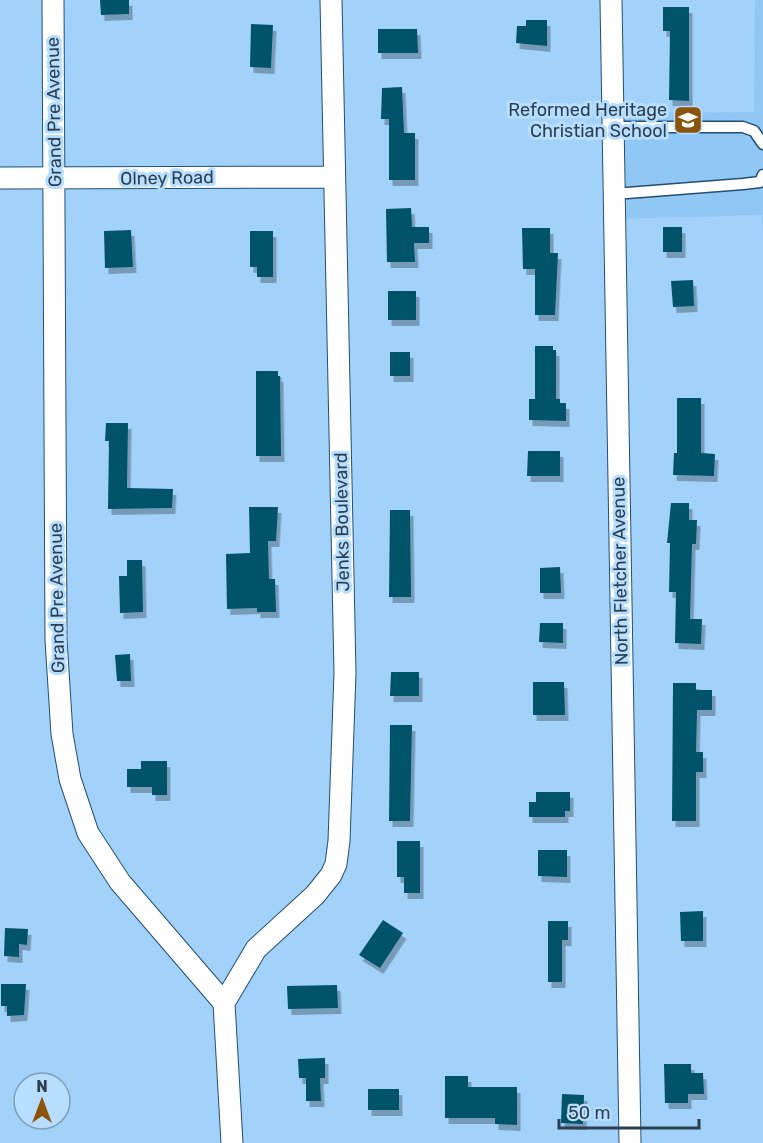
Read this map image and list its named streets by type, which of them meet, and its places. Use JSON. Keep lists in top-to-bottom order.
{
  "streets": {
    "street": [
      "Grand Pre Avenue",
      "Olney Road",
      "Jenks Boulevard",
      "North Fletcher Avenue"
    ]
  },
  "crossings": [
    ["Grand Pre Avenue", "Olney Road"],
    ["Grand Pre Avenue", "Jenks Boulevard"],
    ["Olney Road", "Jenks Boulevard"]
  ],
  "places": {
    "school or university": ["Reformed Heritage Christian School"]
  },
  "scale_bar": "50 m",
  "north": "top"
}
